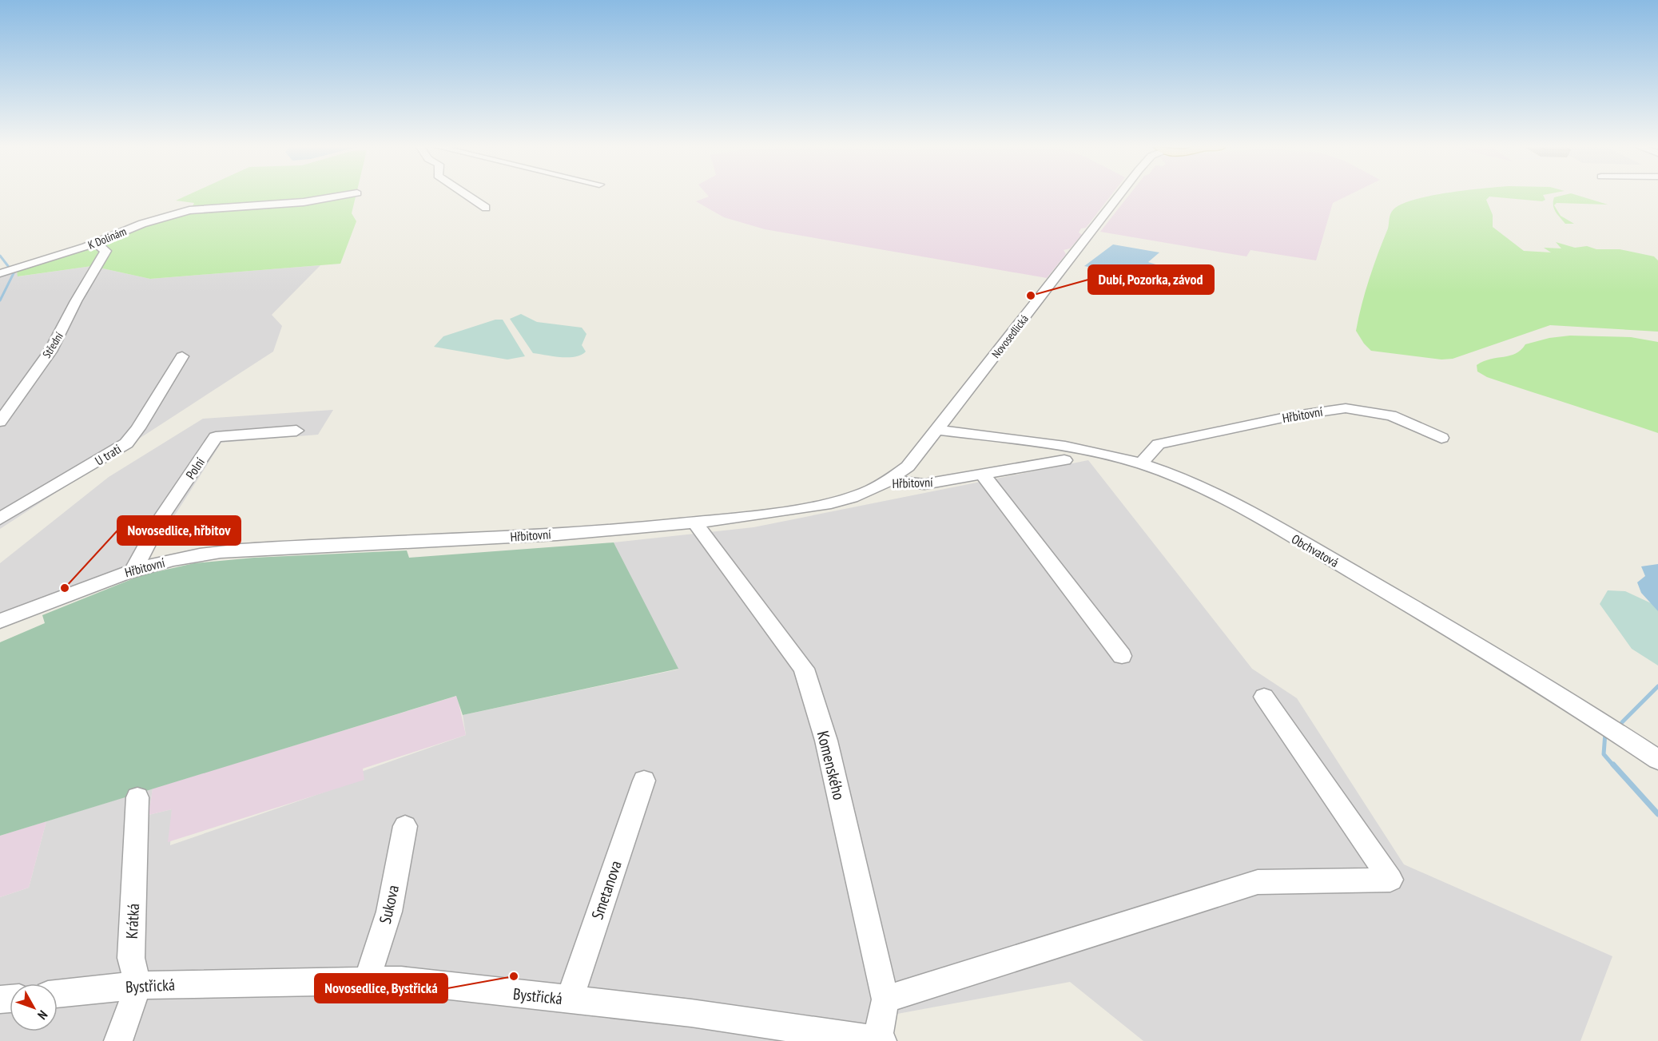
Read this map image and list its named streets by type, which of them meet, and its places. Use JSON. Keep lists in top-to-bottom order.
{
  "streets": {
    "street": [
      "K Dolinám",
      "Novosedlická",
      "Střední",
      "Hřbitovní",
      "U trati",
      "Polní",
      "Obchvatová",
      "Komenského",
      "Smetanova",
      "Sukova",
      "Krátká",
      "Bystřická"
    ]
  },
  "crossings": [
    ["K Dolinám", "Střední"],
    ["Novosedlická", "Hřbitovní"],
    ["Novosedlická", "Obchvatová"],
    ["Hřbitovní", "Polní"],
    ["Hřbitovní", "Obchvatová"],
    ["Hřbitovní", "Komenského"],
    ["Komenského", "Bystřická"],
    ["Smetanova", "Bystřická"],
    ["Sukova", "Bystřická"],
    ["Krátká", "Bystřická"]
  ],
  "places": ["Dubí, Pozorka, závod", "Novosedlice, hřbitov", "Novosedlice, Bystřická"],
  "north": "bottom right"
}
